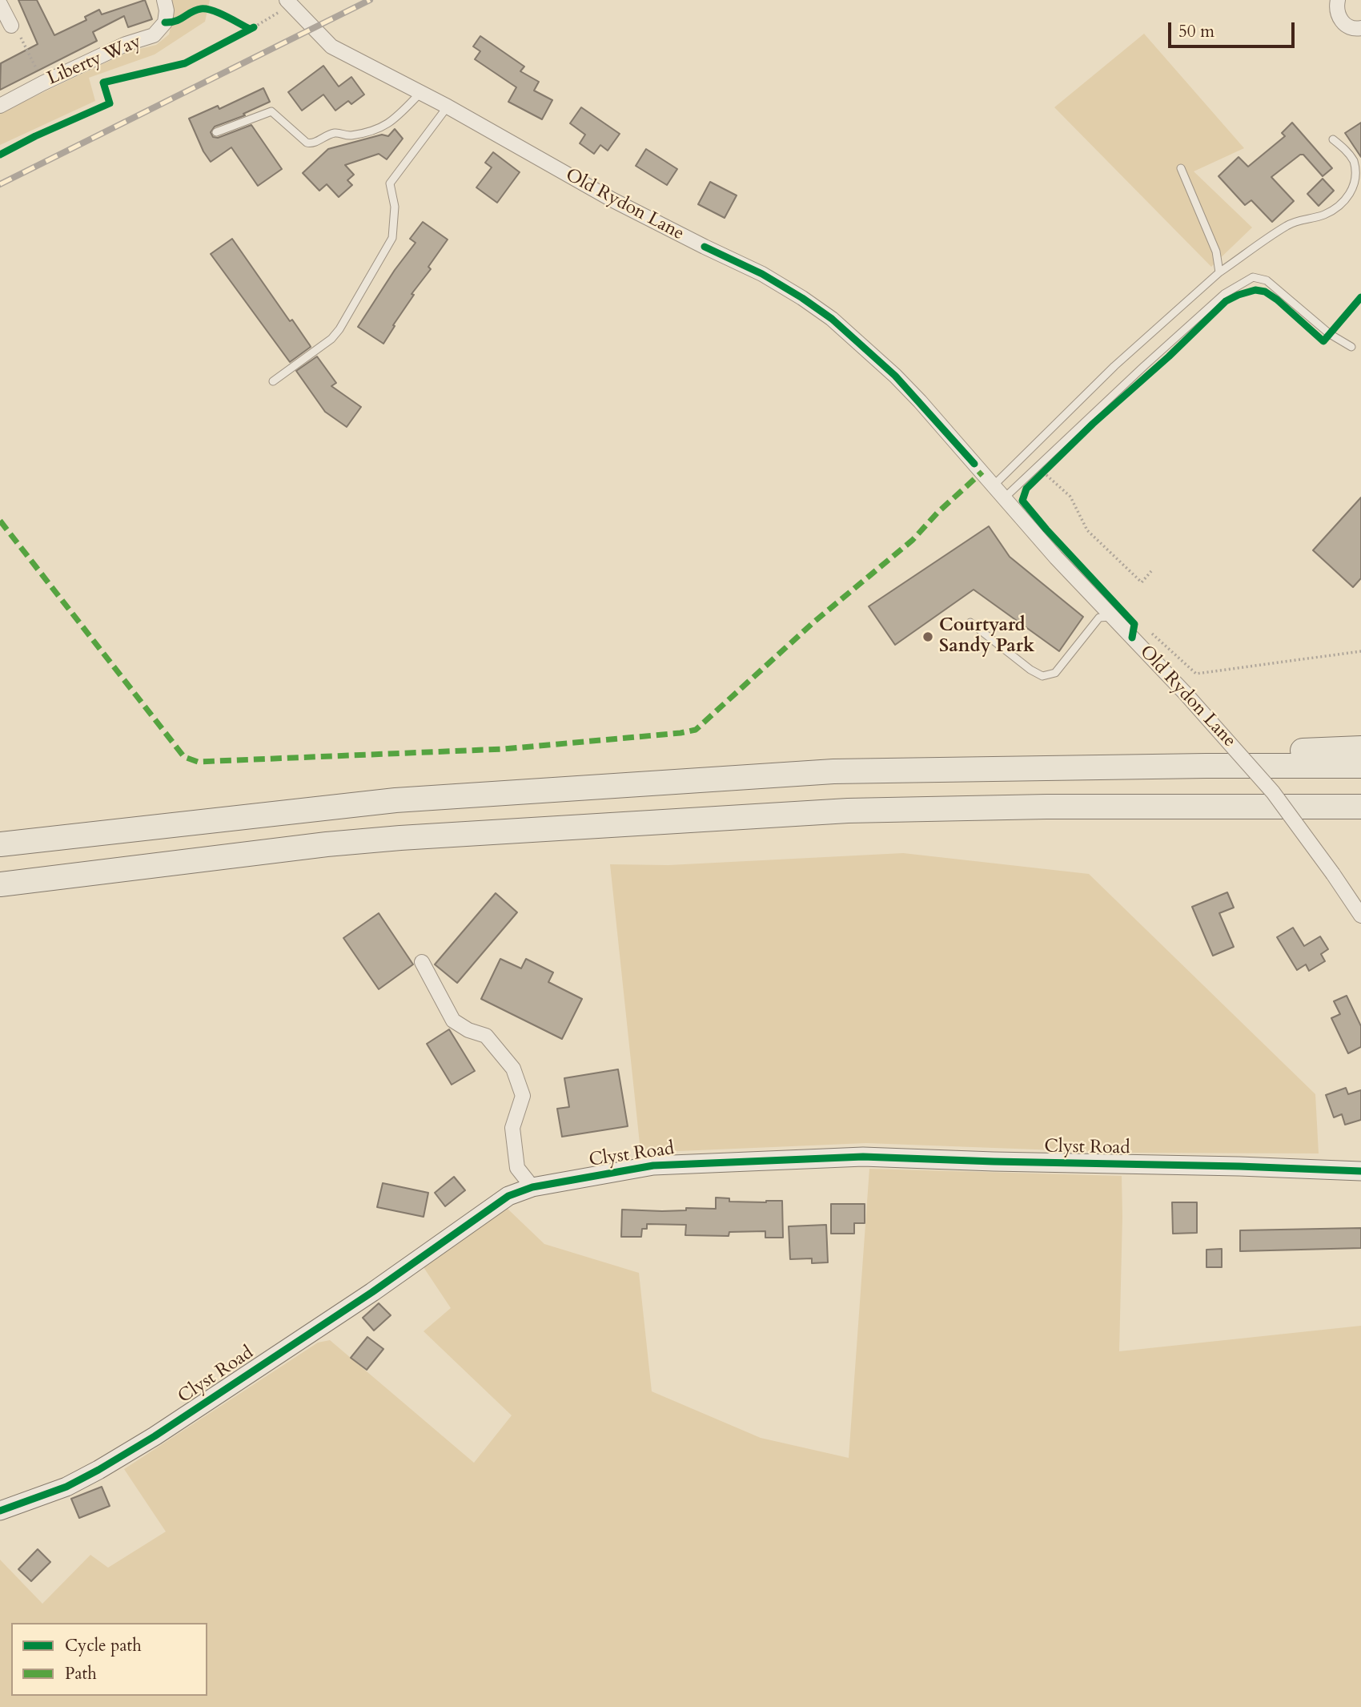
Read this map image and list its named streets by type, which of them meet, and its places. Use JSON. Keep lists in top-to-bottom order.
{
  "streets": {
    "street": ["Liberty Way", "Old Rydon Lane", "Clyst Road"]
  },
  "places": ["Courtyard Sandy Park"],
  "legend": ["Cycle path", "Path"],
  "scale_bar": "50 m"
}
